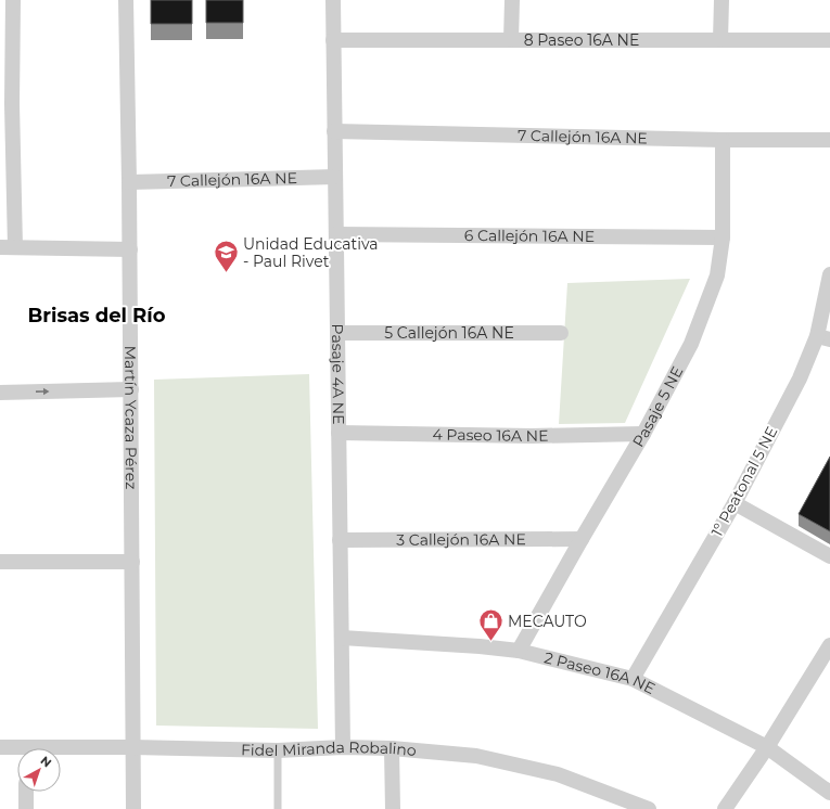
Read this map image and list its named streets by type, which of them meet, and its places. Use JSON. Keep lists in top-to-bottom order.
{
  "streets": {
    "street": [
      "8 Paseo 16A NE",
      "7 Callejón 16A NE",
      "6 Callejón 16A NE",
      "5 Callejón 16A NE",
      "Pasaje 4A NE",
      "Pasaje 5 NE",
      "Martín Ycaza Pérez",
      "4 Paseo 16A NE",
      "1º Peatonal 5 NE",
      "3 Callejón 16A NE",
      "2 Paseo 16A NE",
      "Fidel Miranda Robalino"
    ]
  },
  "crossings": [
    ["8 Paseo 16A NE", "Pasaje 4A NE"],
    ["7 Callejón 16A NE", "Pasaje 4A NE"],
    ["7 Callejón 16A NE", "Pasaje 5 NE"],
    ["7 Callejón 16A NE", "Martín Ycaza Pérez"],
    ["6 Callejón 16A NE", "Pasaje 4A NE"],
    ["6 Callejón 16A NE", "Pasaje 5 NE"],
    ["5 Callejón 16A NE", "Pasaje 4A NE"],
    ["Pasaje 4A NE", "4 Paseo 16A NE"],
    ["Pasaje 4A NE", "3 Callejón 16A NE"],
    ["Pasaje 4A NE", "2 Paseo 16A NE"],
    ["Pasaje 4A NE", "Fidel Miranda Robalino"],
    ["Pasaje 5 NE", "4 Paseo 16A NE"],
    ["Pasaje 5 NE", "3 Callejón 16A NE"],
    ["Pasaje 5 NE", "2 Paseo 16A NE"],
    ["Martín Ycaza Pérez", "Fidel Miranda Robalino"],
    ["1º Peatonal 5 NE", "2 Paseo 16A NE"]
  ],
  "districts": ["Brisas del Río"],
  "places": {
    "school or university": ["Unidad Educativa - Paul Rivet"],
    "shop": ["MECAUTO"]
  },
  "north": "top right"
}
